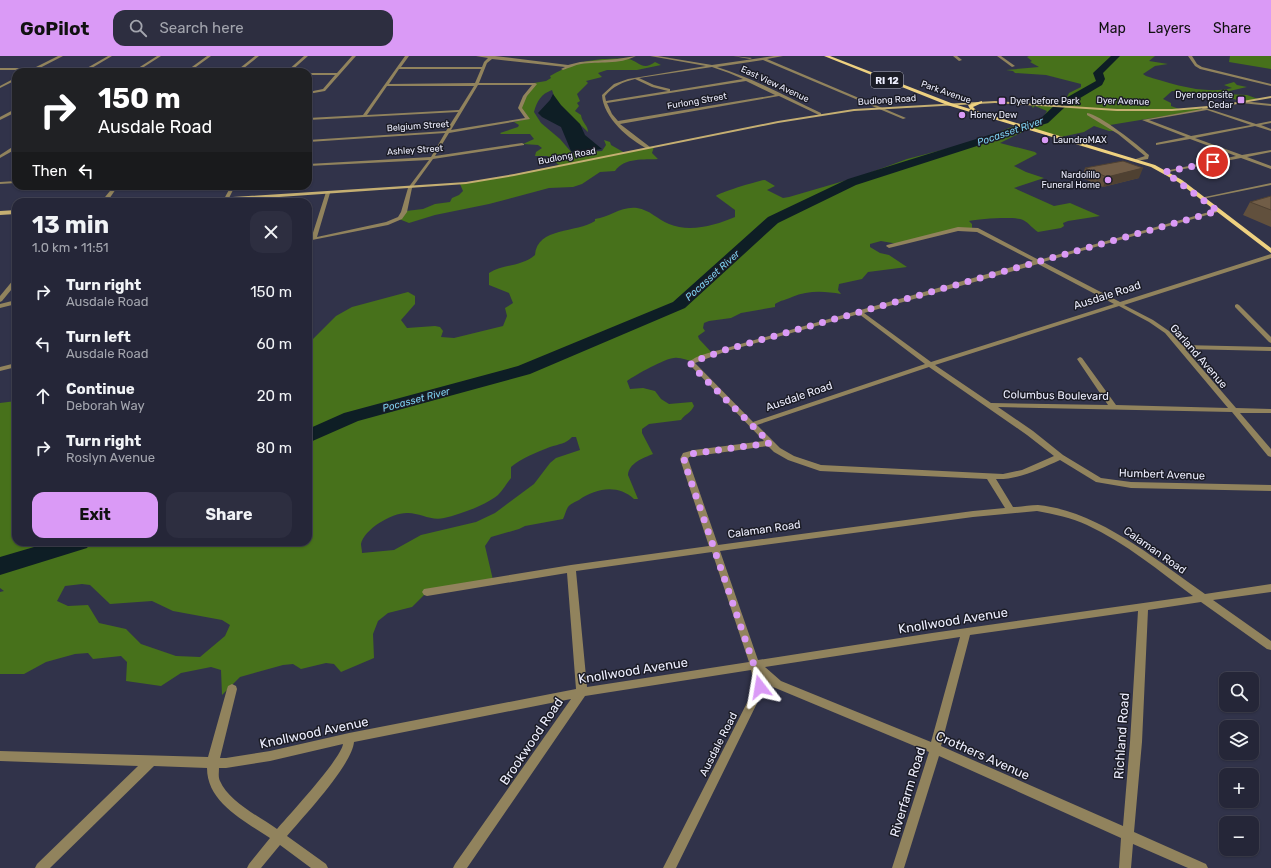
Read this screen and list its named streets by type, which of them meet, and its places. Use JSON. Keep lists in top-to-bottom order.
{
  "streets": {
    "main road": [
      "RI 12",
      "Park Avenue",
      "Budlong Road",
      "Dyer Avenue"
    ],
    "street": [
      "East View Avenue",
      "Furlong Street",
      "Belgium Street",
      "Ashley Street",
      "Ausdale Road",
      "Garland Avenue",
      "Columbus Boulevard",
      "Humbert Avenue",
      "Calaman Road",
      "Knollwood Avenue",
      "Richland Road",
      "Brookwood Road",
      "Crothers Avenue",
      "Riverfarm Road"
    ]
  },
  "crossings": [
    ["East View Avenue", "Budlong Road"],
    ["East View Avenue", "Furlong Street"],
    ["Park Avenue", "Budlong Road"],
    ["Park Avenue", "Dyer Avenue"],
    ["Budlong Road", "Dyer Avenue"],
    ["Ausdale Road", "Garland Avenue"],
    ["Ausdale Road", "Calaman Road"],
    ["Ausdale Road", "Knollwood Avenue"],
    ["Ausdale Road", "Crothers Avenue"],
    ["Garland Avenue", "Columbus Boulevard"],
    ["Columbus Boulevard", "Humbert Avenue"],
    ["Calaman Road", "Knollwood Avenue"],
    ["Knollwood Avenue", "Richland Road"],
    ["Knollwood Avenue", "Brookwood Road"],
    ["Knollwood Avenue", "Crothers Avenue"],
    ["Knollwood Avenue", "Riverfarm Road"],
    ["Richland Road", "Crothers Avenue"],
    ["Crothers Avenue", "Riverfarm Road"]
  ],
  "water": ["Pocasset River"],
  "places": {
    "transit": ["Dyer opposite Cedar", "Dyer before Park"],
    "other": ["Honey Dew", "LaundroMAX", "Nardolillo Funeral Home"]
  },
  "page": {
    "header": "GoPilot",
    "search": "Search here",
    "nav": ["Map", "Layers", "Share"],
    "turn": ["150 m", "Ausdale Road"],
    "then": "Then",
    "heading": ["13 min", "1.0 km · 11:51"],
    "list": [
      {
        "name": "Turn right",
        "note": "Ausdale Road",
        "value": "150 m"
      },
      {
        "name": "Turn left",
        "note": "Ausdale Road",
        "value": "60 m"
      },
      {
        "name": "Continue",
        "note": "Deborah Way",
        "value": "20 m"
      },
      {
        "name": "Turn right",
        "note": "Roslyn Avenue",
        "value": "80 m"
      }
    ],
    "buttons": ["Exit", "Share"],
    "map_buttons": ["+", "−"]
  }
}
